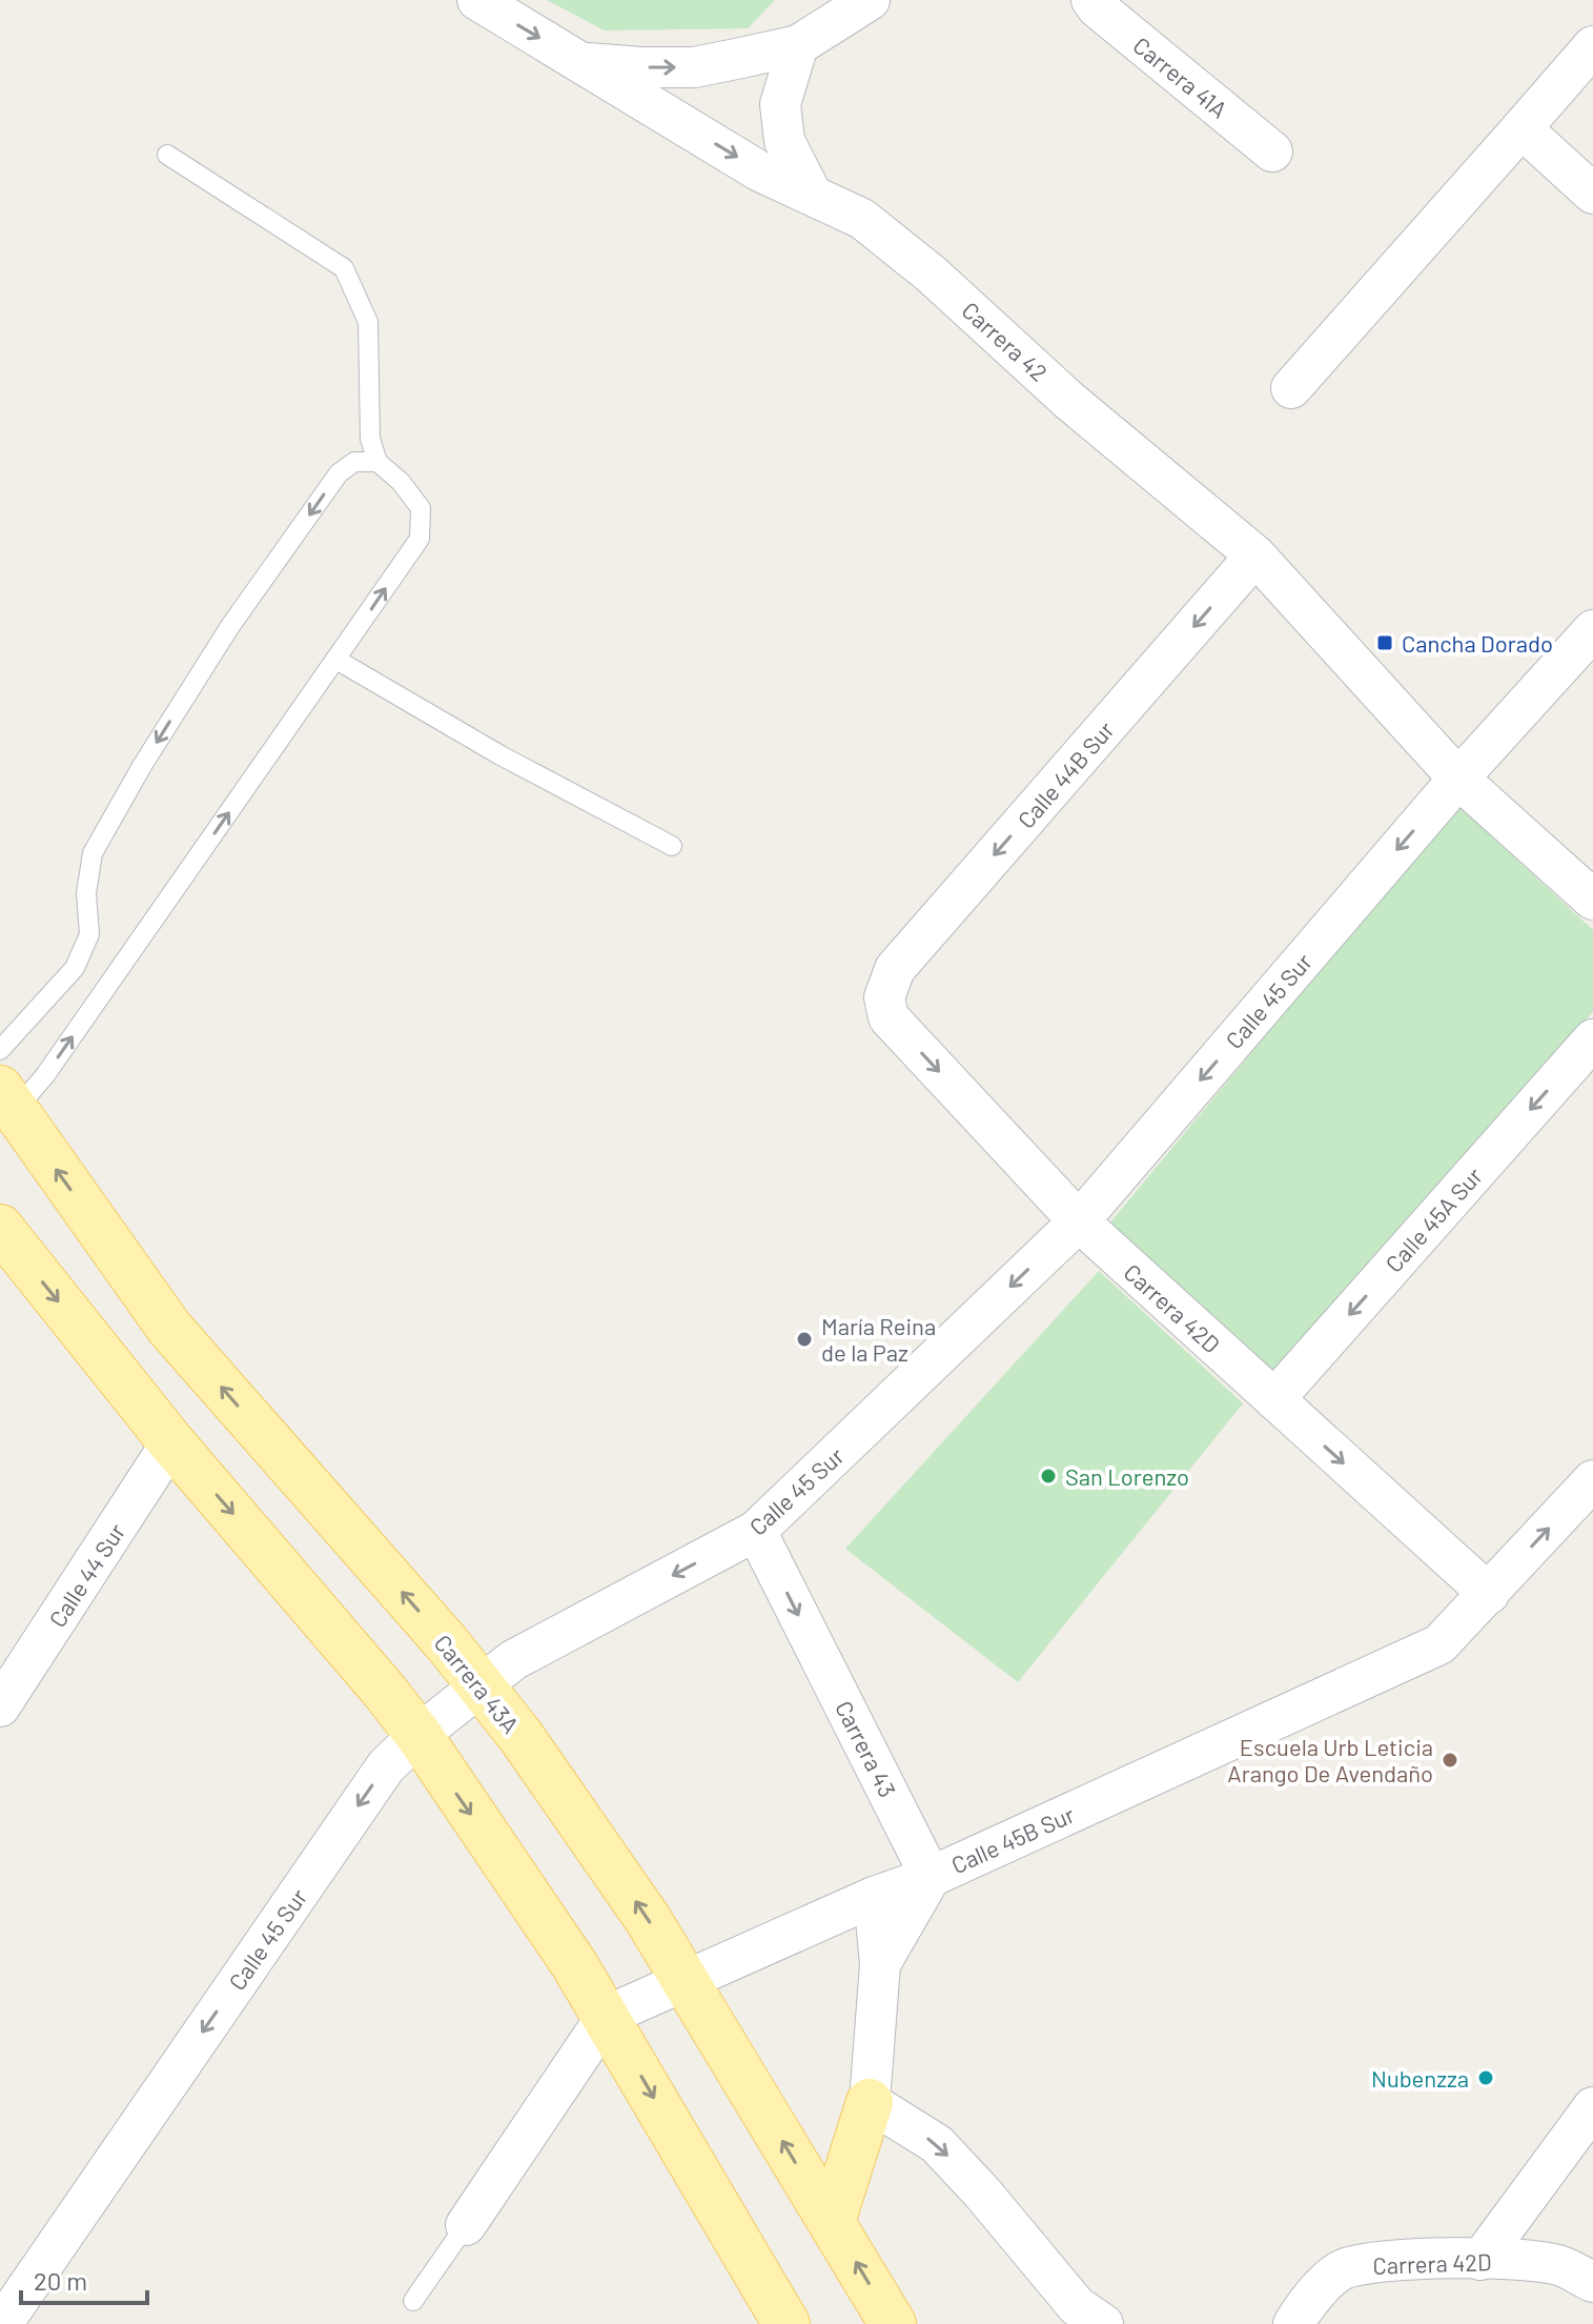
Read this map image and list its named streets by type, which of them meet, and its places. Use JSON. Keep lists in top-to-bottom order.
{
  "streets": {
    "main road": ["Carrera 43A"],
    "street": [
      "Carrera 41A",
      "Carrera 42",
      "Calle 44B Sur",
      "Calle 45 Sur",
      "Calle 45A Sur",
      "Carrera 42D",
      "Calle 44 Sur",
      "Carrera 43",
      "Calle 45B Sur"
    ]
  },
  "crossings": [
    ["Carrera 42", "Calle 44B Sur"],
    ["Carrera 42", "Calle 45 Sur"],
    ["Calle 44B Sur", "Carrera 42D"],
    ["Calle 45 Sur", "Carrera 42D"],
    ["Calle 45 Sur", "Carrera 43A"],
    ["Calle 45 Sur", "Carrera 43"],
    ["Calle 45A Sur", "Carrera 42D"],
    ["Carrera 42D", "Calle 45B Sur"],
    ["Carrera 43A", "Calle 45B Sur"],
    ["Carrera 43", "Calle 45B Sur"]
  ],
  "one_way": [
    "Calle 44B Sur",
    "Calle 45 Sur",
    "Calle 45A Sur",
    "Carrera 42D",
    "Carrera 43"
  ],
  "places": {
    "transit": ["Cancha Dorado"],
    "other": [
      "María Reina de la Paz",
      "San Lorenzo",
      "Escuela Urb Leticia Arango De Avendaño",
      "Nubenzza"
    ]
  },
  "scale_bar": "20 m"
}
